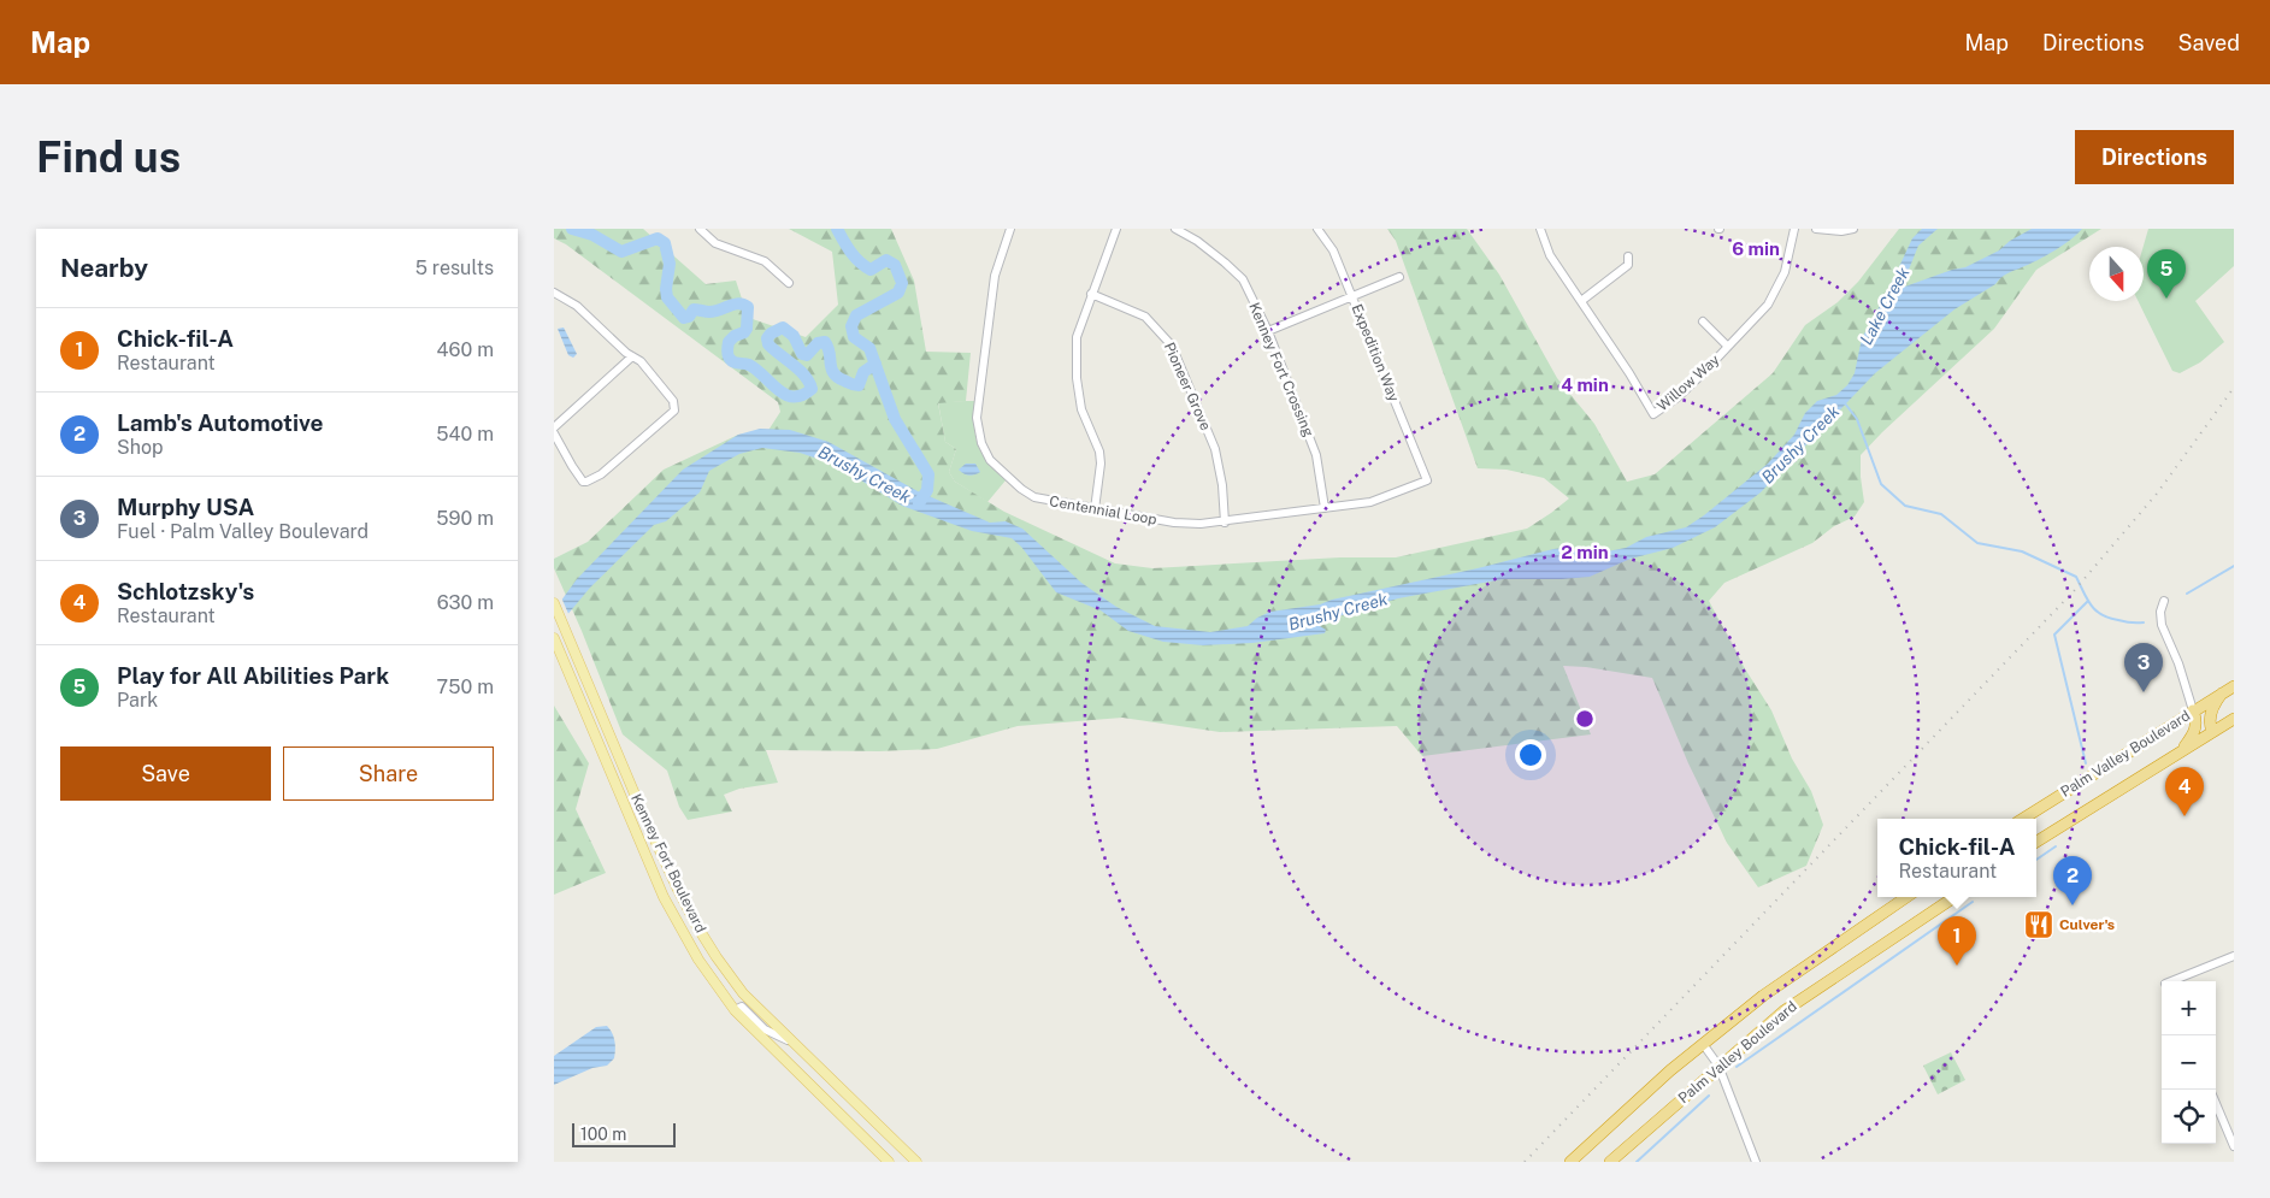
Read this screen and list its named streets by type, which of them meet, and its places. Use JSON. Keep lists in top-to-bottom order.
{
  "streets": {
    "highway": ["Palm Valley Boulevard"],
    "main road": ["Kenney Fort Boulevard"],
    "street": [
      "Expedition Way",
      "Kenney Fort Crossing",
      "Willow Way",
      "Pioneer Grove",
      "Centennial Loop"
    ]
  },
  "crossings": [
    ["Expedition Way", "Centennial Loop"],
    ["Kenney Fort Crossing", "Centennial Loop"],
    ["Pioneer Grove", "Centennial Loop"]
  ],
  "water": ["Lake Creek", "Brushy Creek"],
  "places": {
    "restaurant": ["Culver's"]
  },
  "scale_bar": "100 m",
  "north": "bottom",
  "page": {
    "header": "Map",
    "nav": ["Map", "Directions", "Saved"],
    "buttons": [
      "Directions",
      ["Save", "Share"]
    ],
    "title": "Find us",
    "heading": ["Nearby", "5 results"],
    "pins": [
      "5",
      "3",
      "4",
      "2",
      "1"
    ],
    "list": [
      {
        "mark": "1",
        "name": "Chick-fil-A",
        "note": "Restaurant",
        "value": "460 m"
      },
      {
        "mark": "2",
        "name": "Lamb's Automotive",
        "note": "Shop",
        "value": "540 m"
      },
      {
        "mark": "3",
        "name": "Murphy USA",
        "note": "Fuel · Palm Valley Boulevard",
        "value": "590 m"
      },
      {
        "mark": "4",
        "name": "Schlotzsky's",
        "note": "Restaurant",
        "value": "630 m"
      },
      {
        "mark": "5",
        "name": "Play for All Abilities Park",
        "note": "Park",
        "value": "750 m"
      }
    ],
    "popup": ["Chick-fil-A", "Restaurant"],
    "map_buttons": ["+", "−"],
    "scale": "100 m"
  },
  "rings": ["6 min", "4 min", "2 min"]
}
